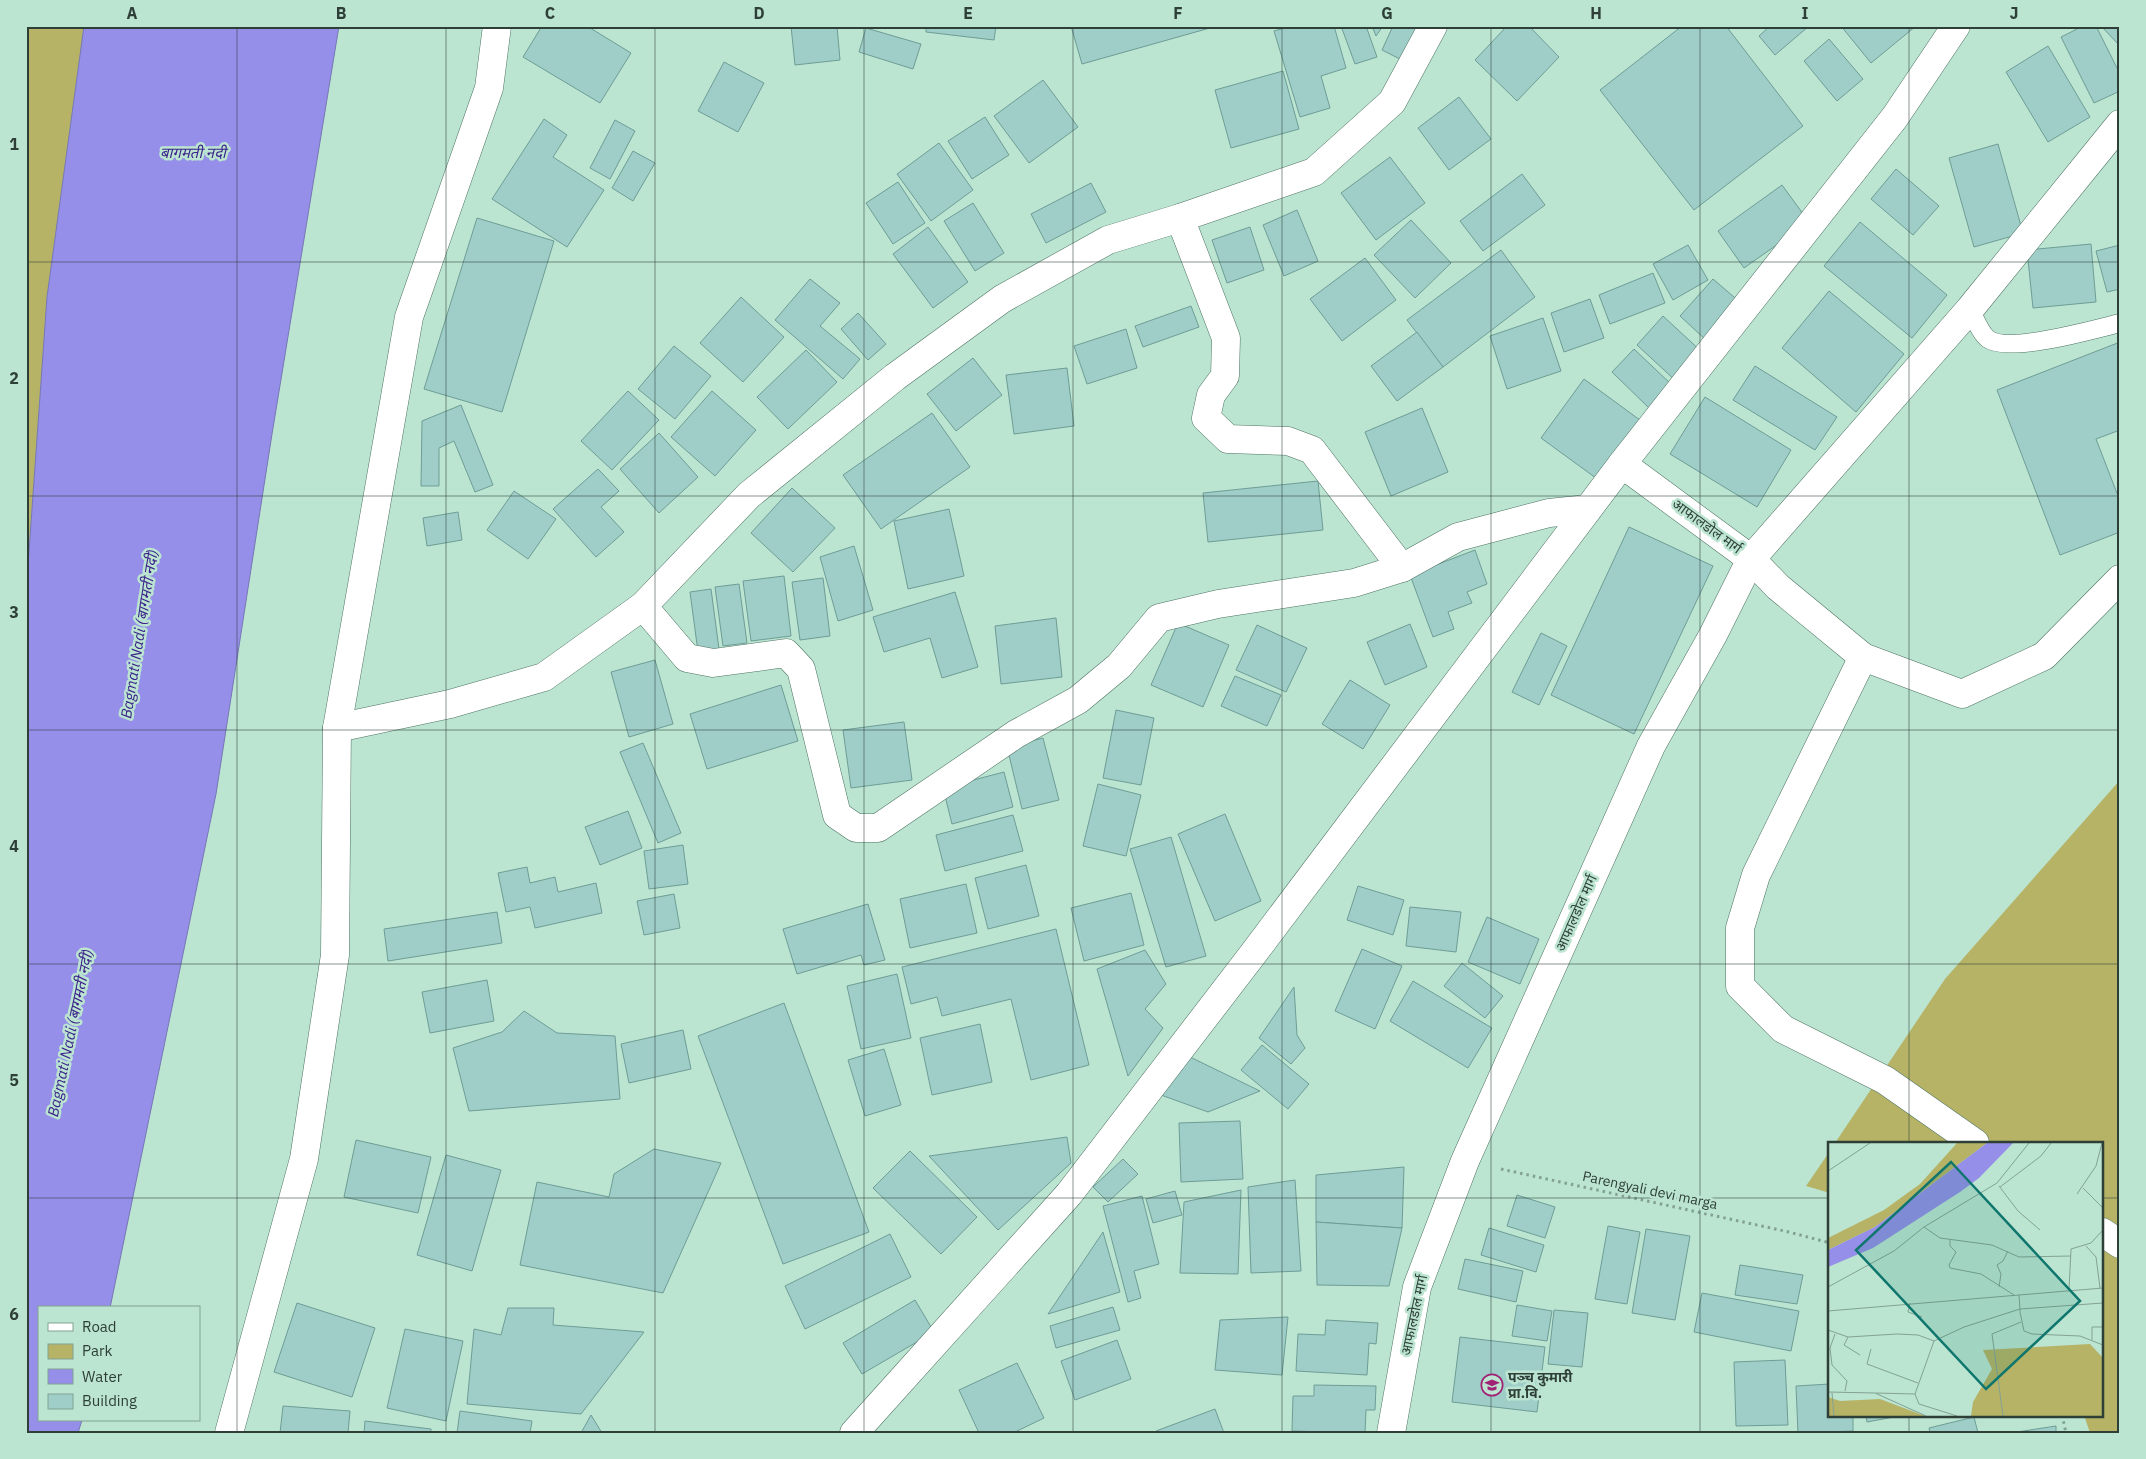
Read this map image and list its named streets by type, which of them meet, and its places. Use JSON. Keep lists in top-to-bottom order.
{
  "streets": {
    "street": ["आफालडोल मार्ग"],
    "path": ["Parengyali devi marga"]
  },
  "crossings": [
    ["आफालडोल मार्ग", "Parengyali devi marga"]
  ],
  "water": ["बागमती नदी", "Bagmati Nadi (बागमती नदी)"],
  "places": {
    "school or university": ["पञ्च कुमारी प्रा.वि."]
  },
  "legend": [
    "Road",
    "Park",
    "Water",
    "Building"
  ],
  "grid": {
    "columns": [
      "A",
      "B",
      "C",
      "D",
      "E",
      "F",
      "G",
      "H",
      "I",
      "J"
    ],
    "rows": [
      "1",
      "2",
      "3",
      "4",
      "5",
      "6"
    ]
  }
}
